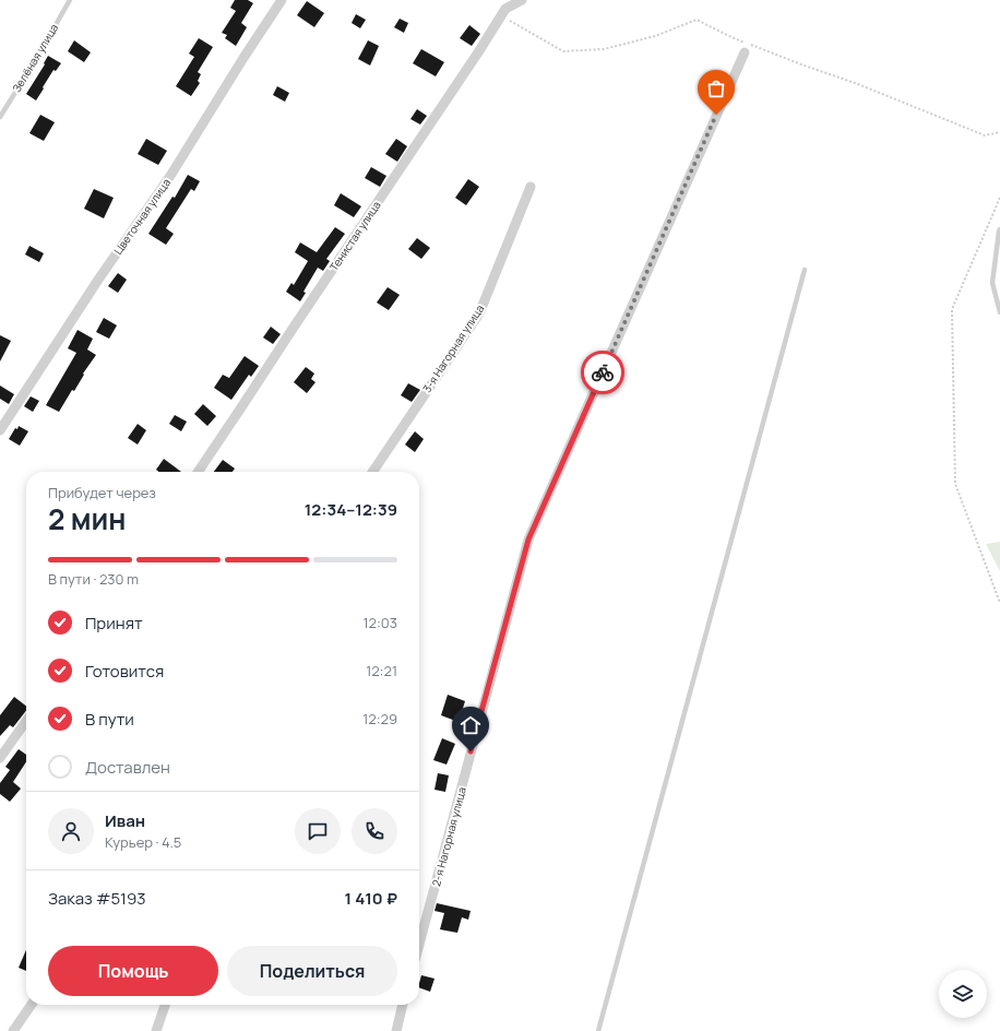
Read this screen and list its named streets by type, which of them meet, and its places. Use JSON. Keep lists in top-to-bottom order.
{
  "streets": {
    "street": [
      "Цветочная улица",
      "Тенистая улица",
      "3-я Нагорная улица",
      "2-я Нагорная улица"
    ],
    "lane": ["Зелёная улица"]
  },
  "page": {
    "heading": ["2 мин", "Прибудет через", "12:34–12:39"],
    "panel": [
      "Иван",
      "Курьер · 4.5",
      "Заказ #5193",
      "1 410 ₽"
    ],
    "bar": "В пути · 230 m",
    "list": [
      ["Принят", "12:03"],
      ["Готовится", "12:21"],
      ["В пути", "12:29"],
      "Доставлен"
    ],
    "buttons": ["Помощь", "Поделиться"]
  }
}
